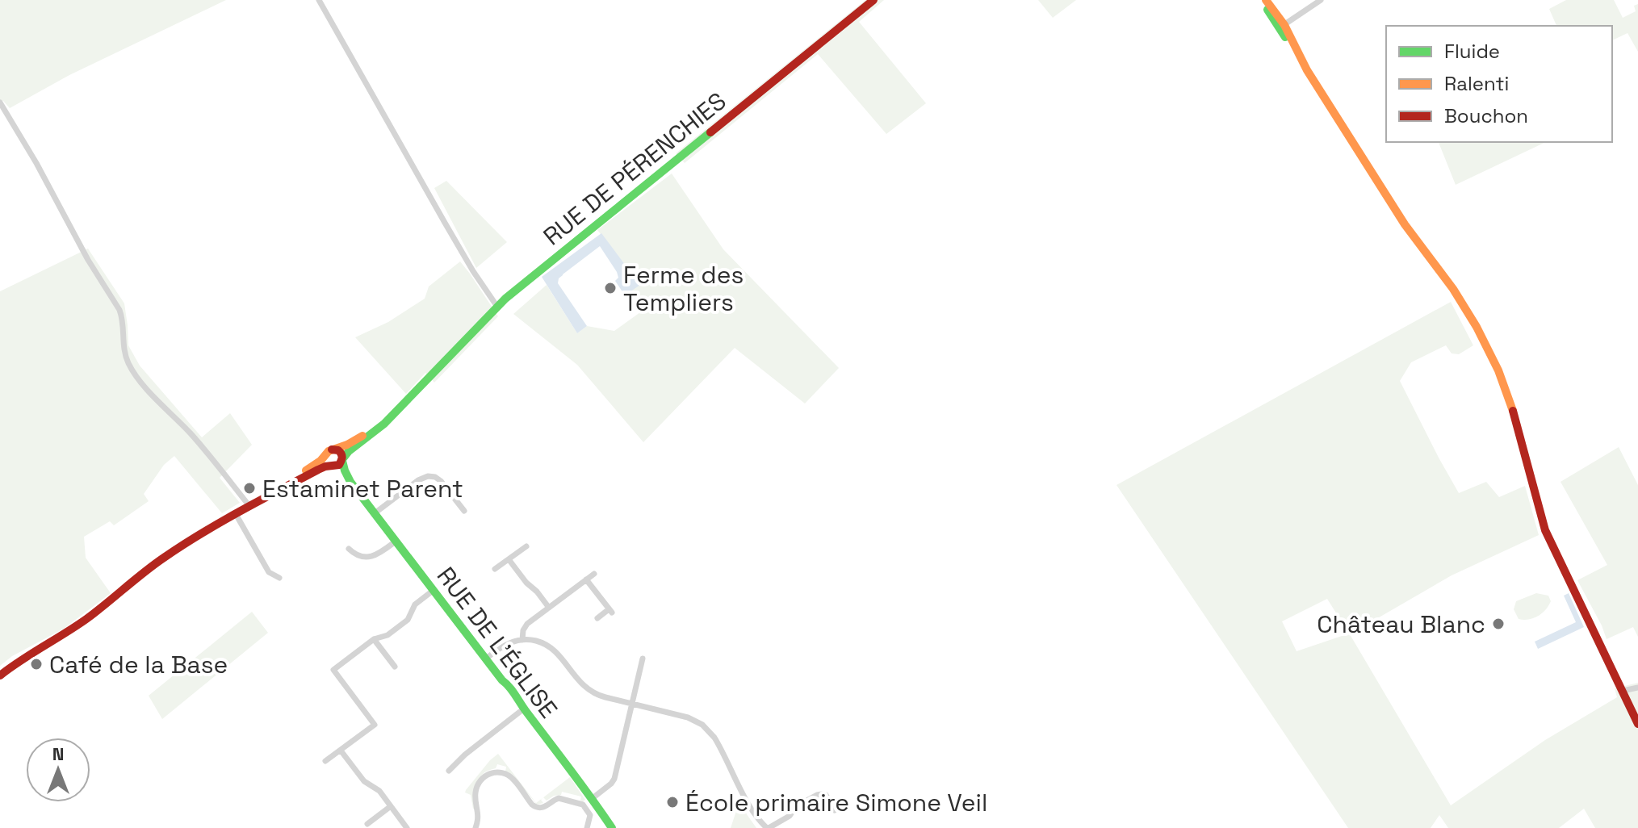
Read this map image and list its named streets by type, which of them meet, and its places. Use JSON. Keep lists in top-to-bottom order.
{
  "streets": {
    "main road": ["RUE DE PÉRENCHIES", "RUE DE L'ÉGLISE"]
  },
  "places": [
    "Ferme des Templiers",
    "Estaminet Parent",
    "Château Blanc",
    "Café de la Base",
    "École primaire Simone Veil"
  ],
  "legend": ["Fluide", "Ralenti", "Bouchon"],
  "north": "top"
}
